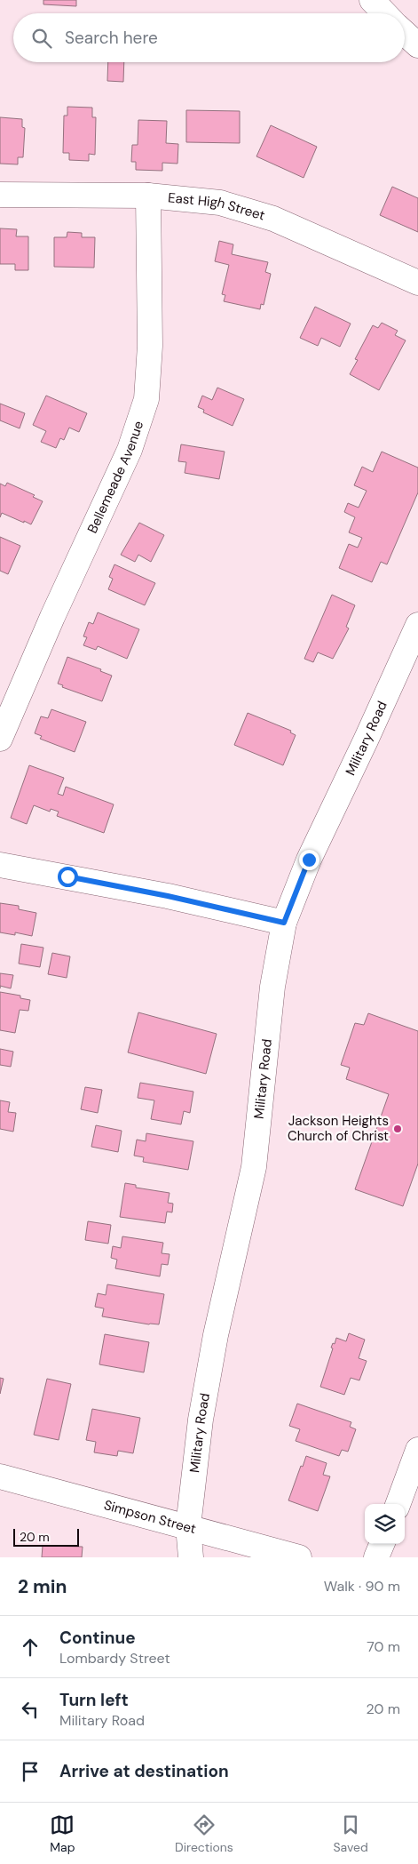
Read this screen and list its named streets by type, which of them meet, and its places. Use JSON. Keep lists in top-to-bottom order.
{
  "streets": {
    "street": [
      "East High Street",
      "Bellemeade Avenue",
      "Military Road",
      "Simpson Street"
    ]
  },
  "crossings": [
    ["East High Street", "Bellemeade Avenue"],
    ["Military Road", "Simpson Street"]
  ],
  "places": ["Jackson Heights Church of Christ"],
  "scale_bar": "20 m",
  "page": {
    "search": "Search here",
    "scale": "20 m",
    "heading": ["2 min", "Walk · 90 m"],
    "list": [
      ["Continue", "Lombardy Street", "70 m"],
      ["Turn left", "Military Road", "20 m"],
      "Arrive at destination"
    ],
    "nav": ["Map", "Directions", "Saved"]
  }
}
